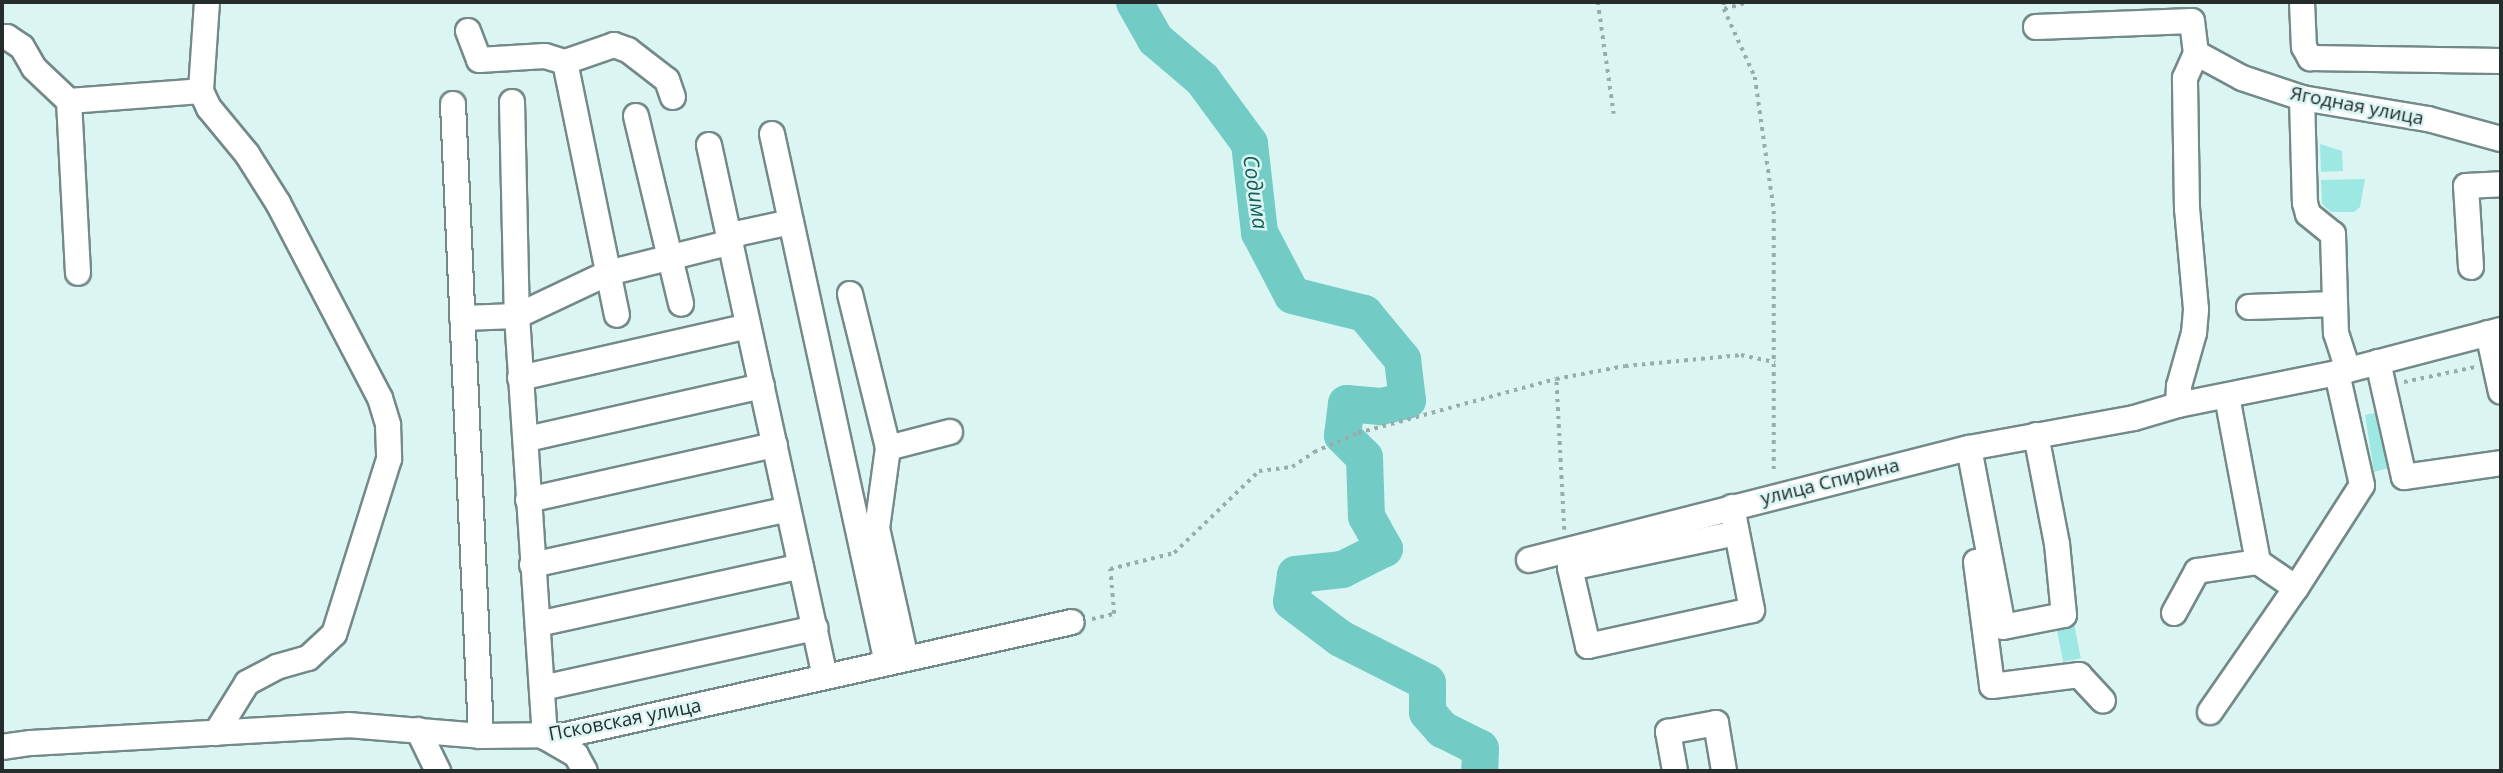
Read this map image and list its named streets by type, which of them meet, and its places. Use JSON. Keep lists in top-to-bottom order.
{
  "streets": {
    "street": ["Ягодная улица", "улица Спирина", "Псковская улица"]
  },
  "water": ["Содима"]
}
